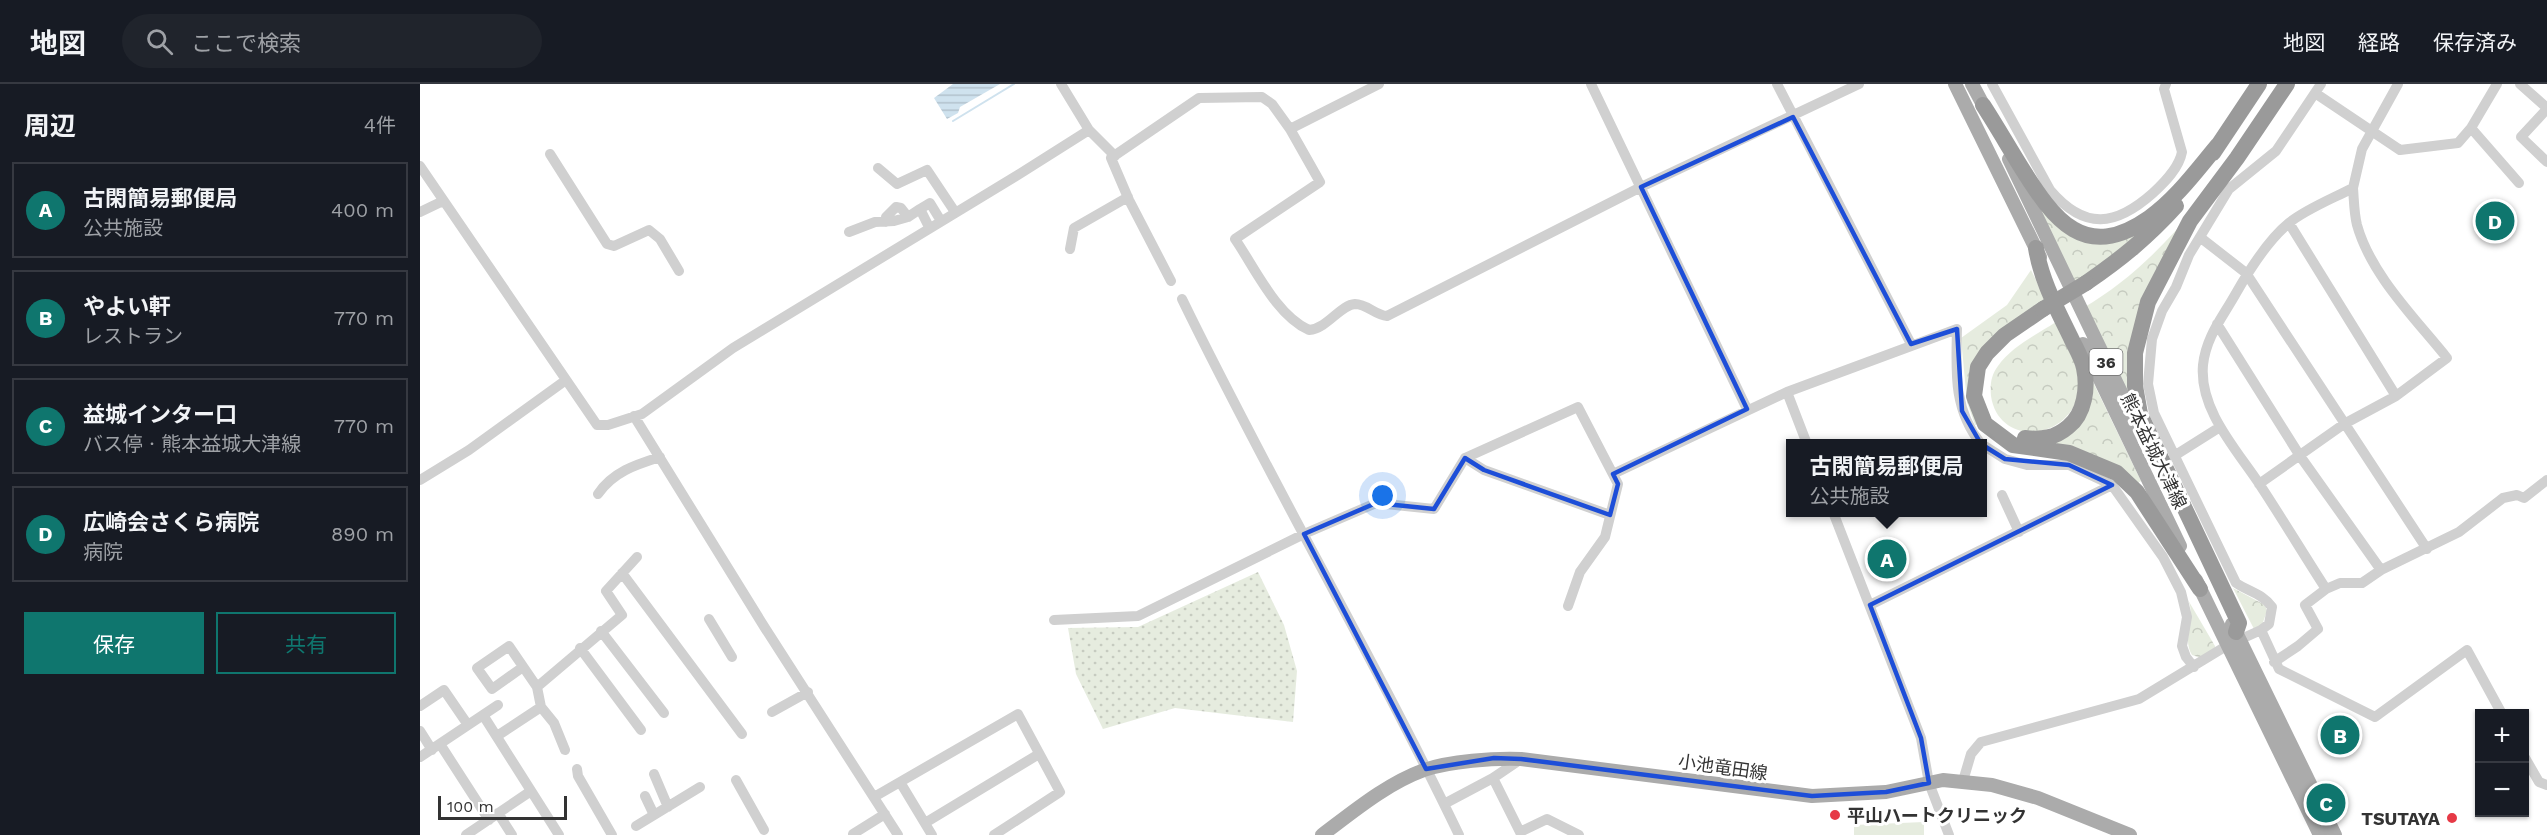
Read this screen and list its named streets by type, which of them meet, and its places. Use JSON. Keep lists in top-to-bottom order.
{
  "streets": {
    "main road": ["36", "熊本益城大津線", "小池竜田線"]
  },
  "places": ["平山ハートクリニック", "TSUTAYA"],
  "scale_bar": "100 m",
  "page": {
    "header": "地図",
    "search": "ここで検索",
    "nav": ["地図", "経路", "保存済み"],
    "heading": ["周辺", "4件"],
    "list": [
      {
        "mark": "A",
        "name": "古閑簡易郵便局",
        "note": "公共施設",
        "value": "400 m"
      },
      {
        "mark": "B",
        "name": "やよい軒",
        "note": "レストラン",
        "value": "770 m"
      },
      {
        "mark": "C",
        "name": "益城インター口",
        "note": "バス停 · 熊本益城大津線",
        "value": "770 m"
      },
      {
        "mark": "D",
        "name": "広崎会さくら病院",
        "note": "病院",
        "value": "890 m"
      }
    ],
    "pins": [
      "D",
      "A",
      "B",
      "C"
    ],
    "popup": ["古閑簡易郵便局", "公共施設"],
    "buttons": ["保存", "共有"],
    "map_buttons": ["+", "−"],
    "scale": "100 m"
  }
}
